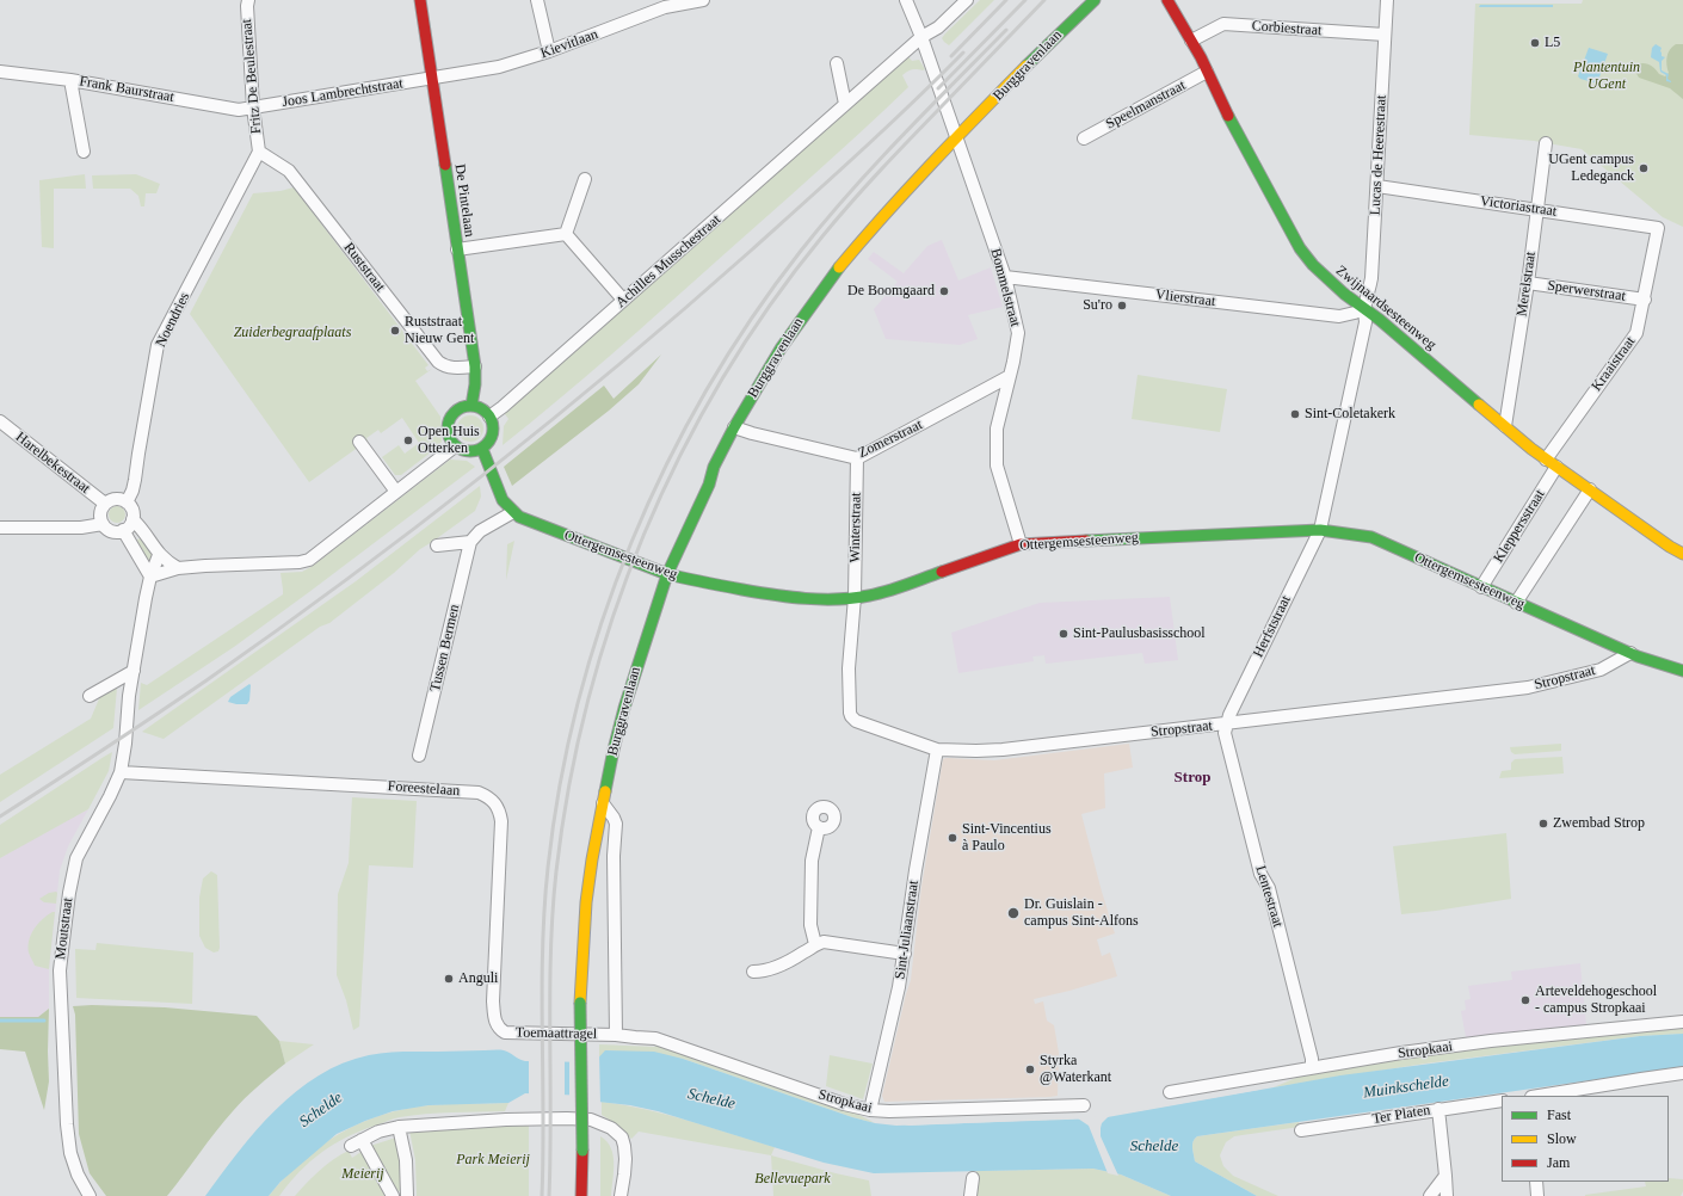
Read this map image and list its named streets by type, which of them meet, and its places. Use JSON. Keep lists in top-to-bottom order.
{
  "streets": {
    "street": [
      "Corbiestraat",
      "Kievitlaan",
      "Burggravenlaan",
      "Fritz De Beulestraat",
      "Frank Baurstraat",
      "Joos Lambrechtstraat",
      "Speelmanstraat",
      "Lucas de Heerestraat",
      "De Pintelaan",
      "Victoriastraat",
      "Achilles Musschestraat",
      "Ruststraat",
      "Merelstraat",
      "Bommelstraat",
      "Sperwerstraat",
      "Vlierstraat",
      "Zwijnaardsesteenweg",
      "Noendries",
      "Kraaistraat",
      "Zomerstraat",
      "Harelbekestraat",
      "Kleppersstraat",
      "Winterstraat",
      "Ottergemsesteenweg",
      "Herfststraat",
      "Tussen Bermen",
      "Stropstraat",
      "Foreestelaan",
      "Lentestraat",
      "Moutstraat",
      "Sint-Juliaanstraat",
      "Toemaattragel",
      "Stropkaai",
      "Ter Platen"
    ]
  },
  "crossings": [
    ["Corbiestraat", "Lucas de Heerestraat"],
    ["Corbiestraat", "Zwijnaardsesteenweg"],
    ["Kievitlaan", "Joos Lambrechtstraat"],
    ["Kievitlaan", "De Pintelaan"],
    ["Burggravenlaan", "Bommelstraat"],
    ["Burggravenlaan", "Zomerstraat"],
    ["Burggravenlaan", "Ottergemsesteenweg"],
    ["Fritz De Beulestraat", "Frank Baurstraat"],
    ["Fritz De Beulestraat", "Joos Lambrechtstraat"],
    ["Fritz De Beulestraat", "Ruststraat"],
    ["Fritz De Beulestraat", "Noendries"],
    ["Frank Baurstraat", "Joos Lambrechtstraat"],
    ["Joos Lambrechtstraat", "De Pintelaan"],
    ["Speelmanstraat", "Zwijnaardsesteenweg"],
    ["Lucas de Heerestraat", "Victoriastraat"],
    ["Lucas de Heerestraat", "Vlierstraat"],
    ["Lucas de Heerestraat", "Zwijnaardsesteenweg"],
    ["Lucas de Heerestraat", "Ottergemsesteenweg"],
    ["Lucas de Heerestraat", "Herfststraat"],
    ["De Pintelaan", "Achilles Musschestraat"],
    ["De Pintelaan", "Ruststraat"],
    ["De Pintelaan", "Ottergemsesteenweg"],
    ["Victoriastraat", "Merelstraat"],
    ["Victoriastraat", "Kraaistraat"],
    ["Achilles Musschestraat", "Bommelstraat"],
    ["Achilles Musschestraat", "Ottergemsesteenweg"],
    ["Ruststraat", "Noendries"],
    ["Merelstraat", "Sperwerstraat"],
    ["Merelstraat", "Zwijnaardsesteenweg"],
    ["Bommelstraat", "Vlierstraat"],
    ["Bommelstraat", "Zomerstraat"],
    ["Bommelstraat", "Ottergemsesteenweg"],
    ["Sperwerstraat", "Kraaistraat"],
    ["Vlierstraat", "Zwijnaardsesteenweg"],
    ["Zwijnaardsesteenweg", "Kraaistraat"],
    ["Zwijnaardsesteenweg", "Kleppersstraat"],
    ["Noendries", "Harelbekestraat"],
    ["Zomerstraat", "Winterstraat"],
    ["Kleppersstraat", "Ottergemsesteenweg"],
    ["Winterstraat", "Ottergemsesteenweg"],
    ["Winterstraat", "Stropstraat"],
    ["Ottergemsesteenweg", "Herfststraat"],
    ["Ottergemsesteenweg", "Stropstraat"],
    ["Herfststraat", "Stropstraat"],
    ["Herfststraat", "Lentestraat"],
    ["Stropstraat", "Lentestraat"],
    ["Stropstraat", "Sint-Juliaanstraat"],
    ["Foreestelaan", "Moutstraat"],
    ["Foreestelaan", "Toemaattragel"],
    ["Lentestraat", "Stropkaai"],
    ["Sint-Juliaanstraat", "Stropkaai"],
    ["Toemaattragel", "Stropkaai"]
  ],
  "districts": ["Strop"],
  "water": ["Muinkschelde", "Schelde"],
  "parks": [
    "Plantentuin UGent",
    "Zuiderbegraafplaats",
    "Park Meierij",
    "Meierij",
    "Bellevuepark"
  ],
  "places": [
    "L5",
    "UGent campus Ledeganck",
    "De Boomgaard",
    "Su'ro",
    "Ruststraat Nieuw Gent",
    "Sint-Coletakerk",
    "Open Huis Otterken",
    "Sint-Paulusbasisschool",
    "Zwembad Strop",
    "Sint-Vincentius à Paulo",
    "Dr. Guislain - campus Sint-Alfons",
    "Anguli",
    "Arteveldehogeschool - campus Stropkaai",
    "Styrka @Waterkant"
  ],
  "legend": ["Fast", "Slow", "Jam"]
}
